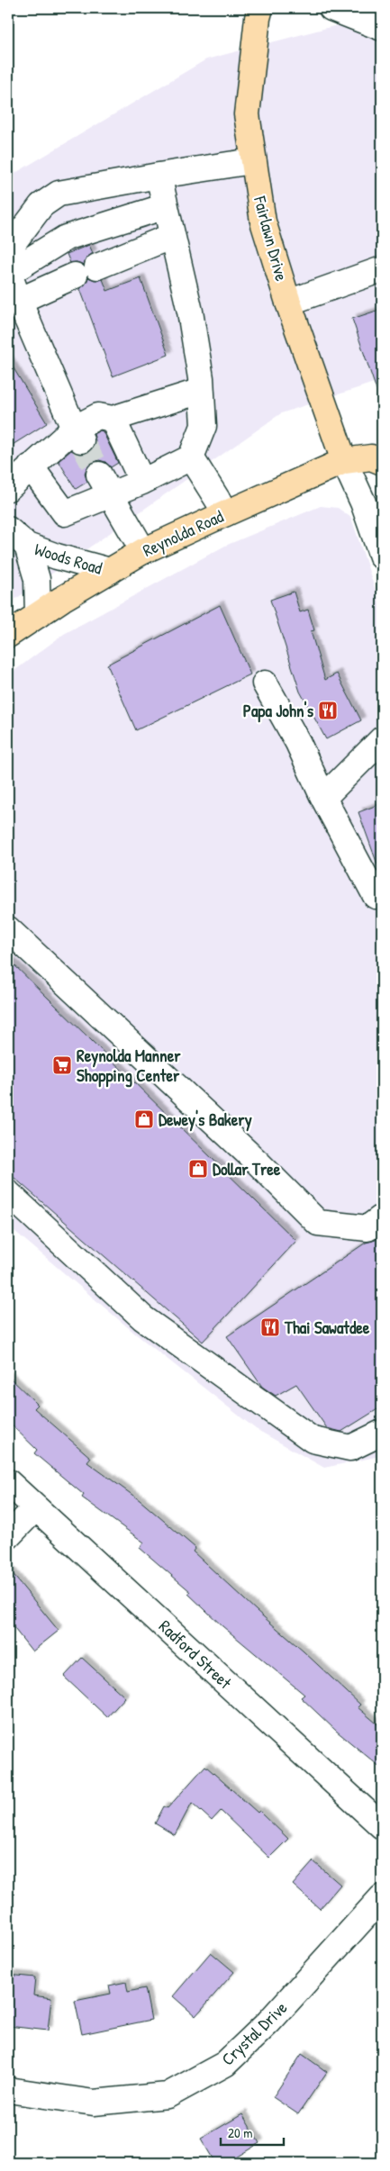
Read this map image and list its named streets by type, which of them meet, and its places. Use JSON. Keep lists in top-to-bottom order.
{
  "streets": {
    "main road": ["Fairlawn Drive", "Reynolda Road"],
    "street": ["Woods Road", "Radford Street", "Crystal Drive"]
  },
  "crossings": [
    ["Fairlawn Drive", "Reynolda Road"],
    ["Reynolda Road", "Woods Road"]
  ],
  "places": {
    "restaurant": ["Papa John's", "Thai Sawatdee"],
    "supermarket": ["Reynolda Manner Shopping Center"],
    "shop": ["Dewey's Bakery", "Dollar Tree"]
  },
  "scale_bar": "20 m"
}
